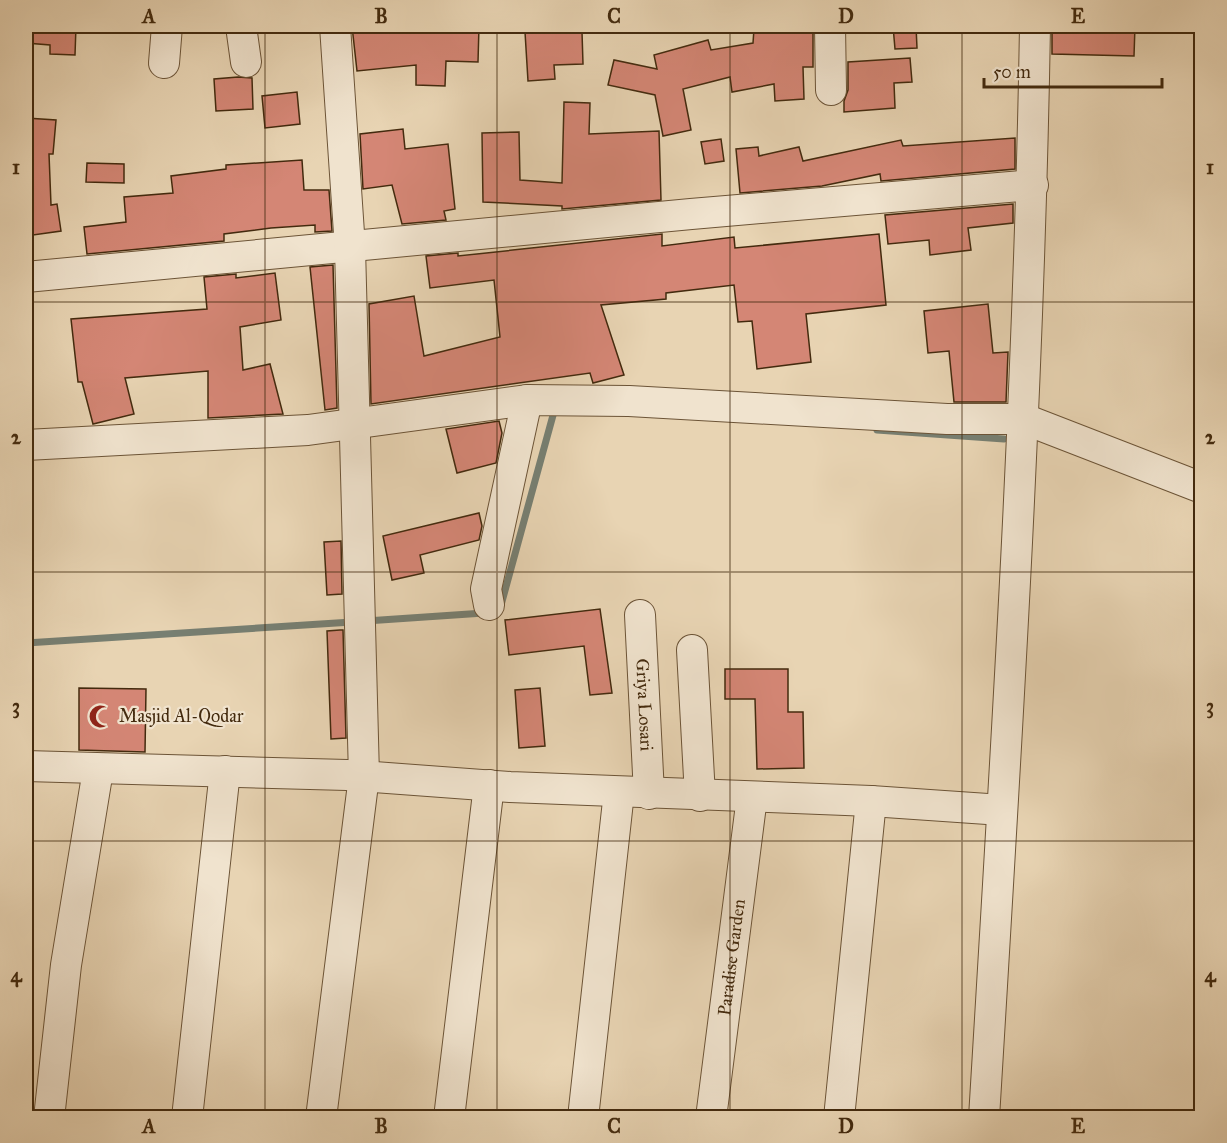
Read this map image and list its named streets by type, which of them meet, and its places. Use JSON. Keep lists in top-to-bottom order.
{
  "streets": {
    "street": ["Griya Losari", "Paradise Garden"]
  },
  "places": {
    "mosque": ["Masjid Al-Qodar"]
  },
  "scale_bar": "50 m",
  "grid": {
    "columns": [
      "A",
      "B",
      "C",
      "D",
      "E"
    ],
    "rows": [
      "1",
      "2",
      "3",
      "4"
    ]
  }
}
